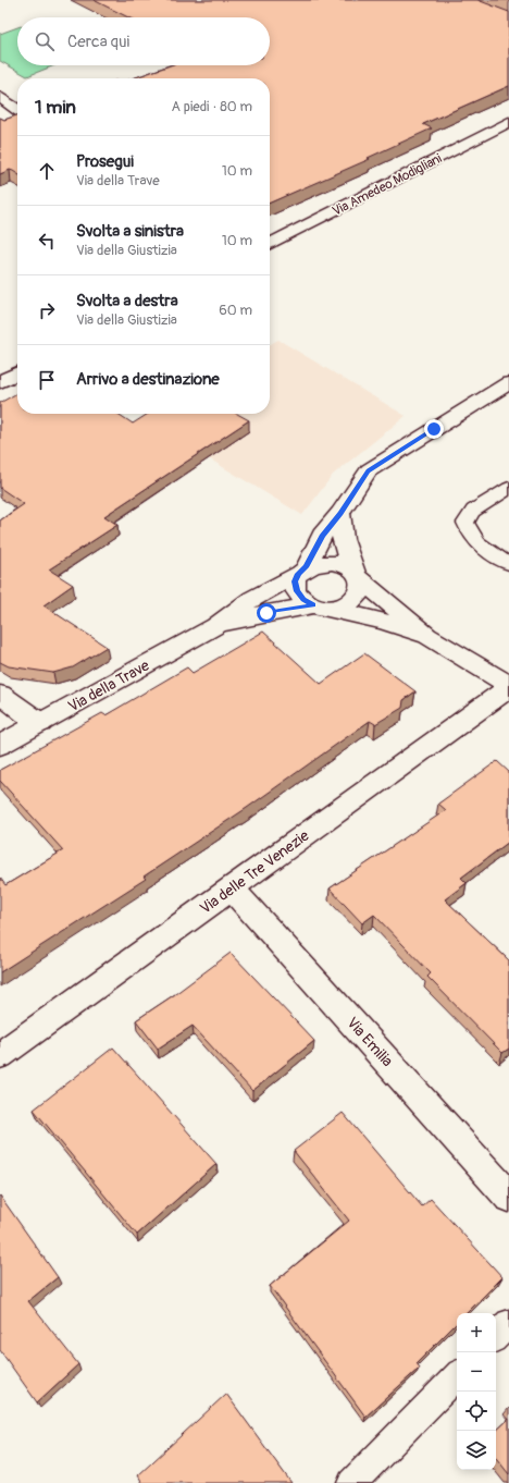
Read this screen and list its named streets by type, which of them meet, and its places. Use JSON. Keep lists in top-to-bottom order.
{
  "streets": {
    "street": [
      "Via Amedeo Modigliani",
      "Via della Trave",
      "Via delle Tre Venezie",
      "Via Emilia"
    ]
  },
  "crossings": [
    ["Via delle Tre Venezie", "Via Emilia"]
  ],
  "page": {
    "search": "Cerca qui",
    "heading": ["1 min", "A piedi · 80 m"],
    "list": [
      ["Prosegui", "Via della Trave", "10 m"],
      ["Svolta a sinistra", "Via della Giustizia", "10 m"],
      ["Svolta a destra", "Via della Giustizia", "60 m"],
      "Arrivo a destinazione"
    ],
    "map_buttons": ["+", "−"]
  }
}
